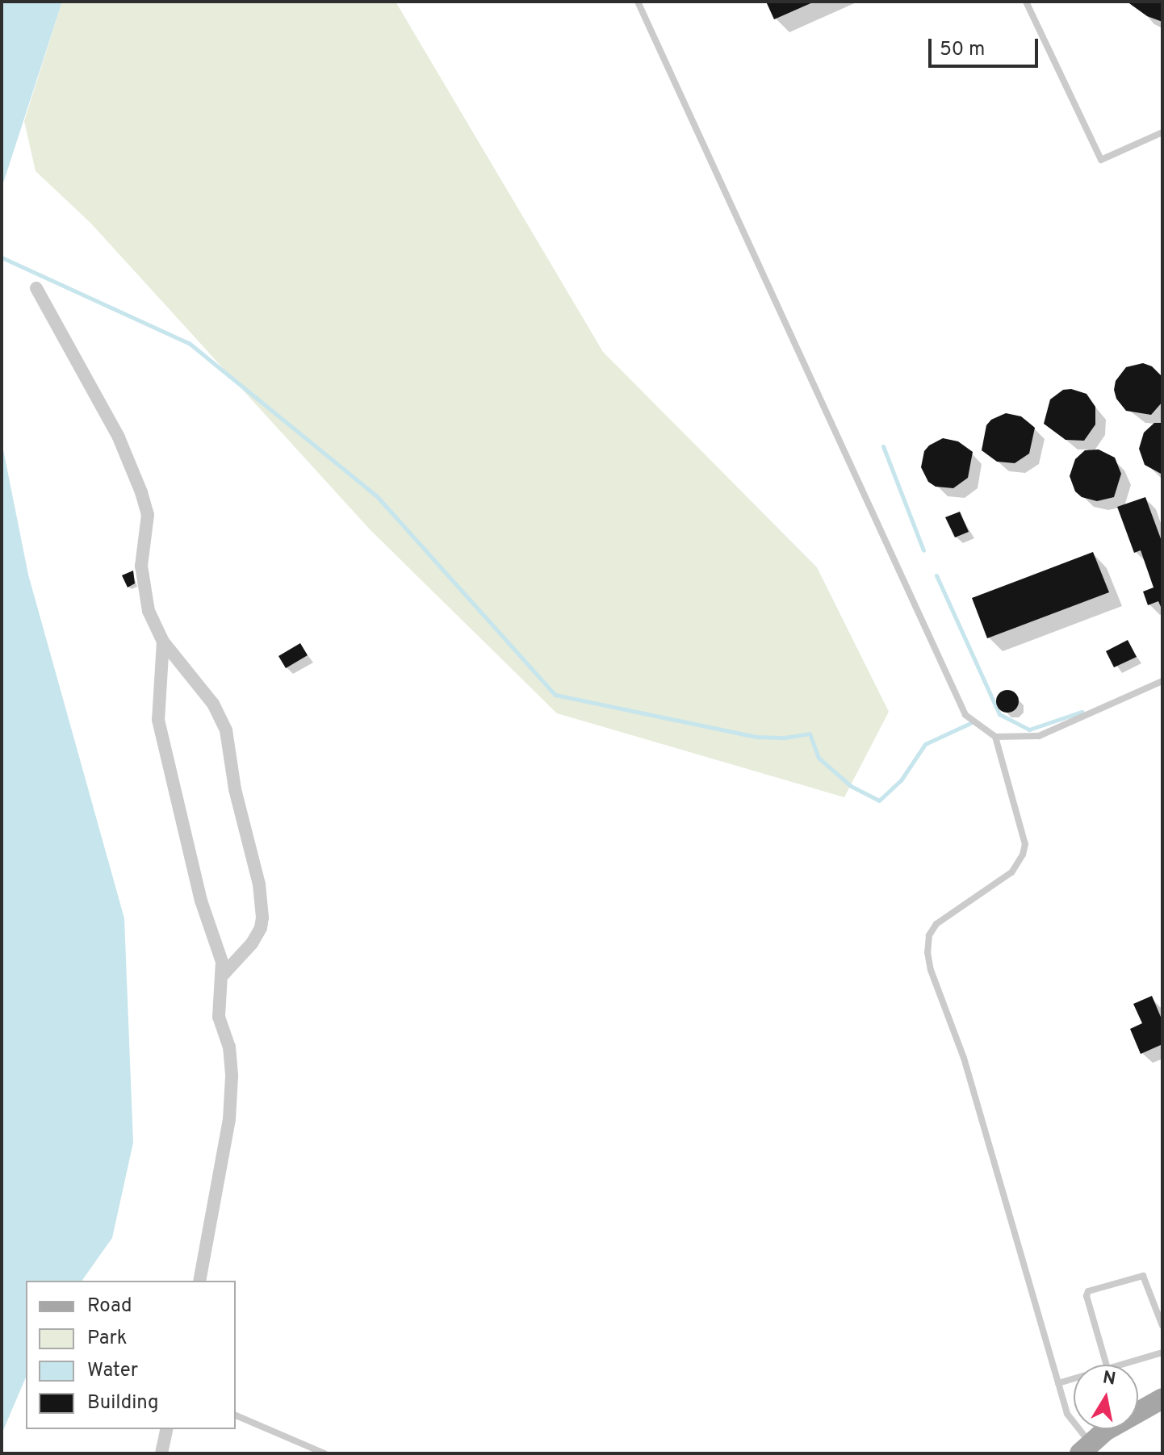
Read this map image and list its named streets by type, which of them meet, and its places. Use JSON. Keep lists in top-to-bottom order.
{
  "legend": [
    "Road",
    "Park",
    "Water",
    "Building"
  ],
  "scale_bar": "50 m",
  "north": "top"
}
